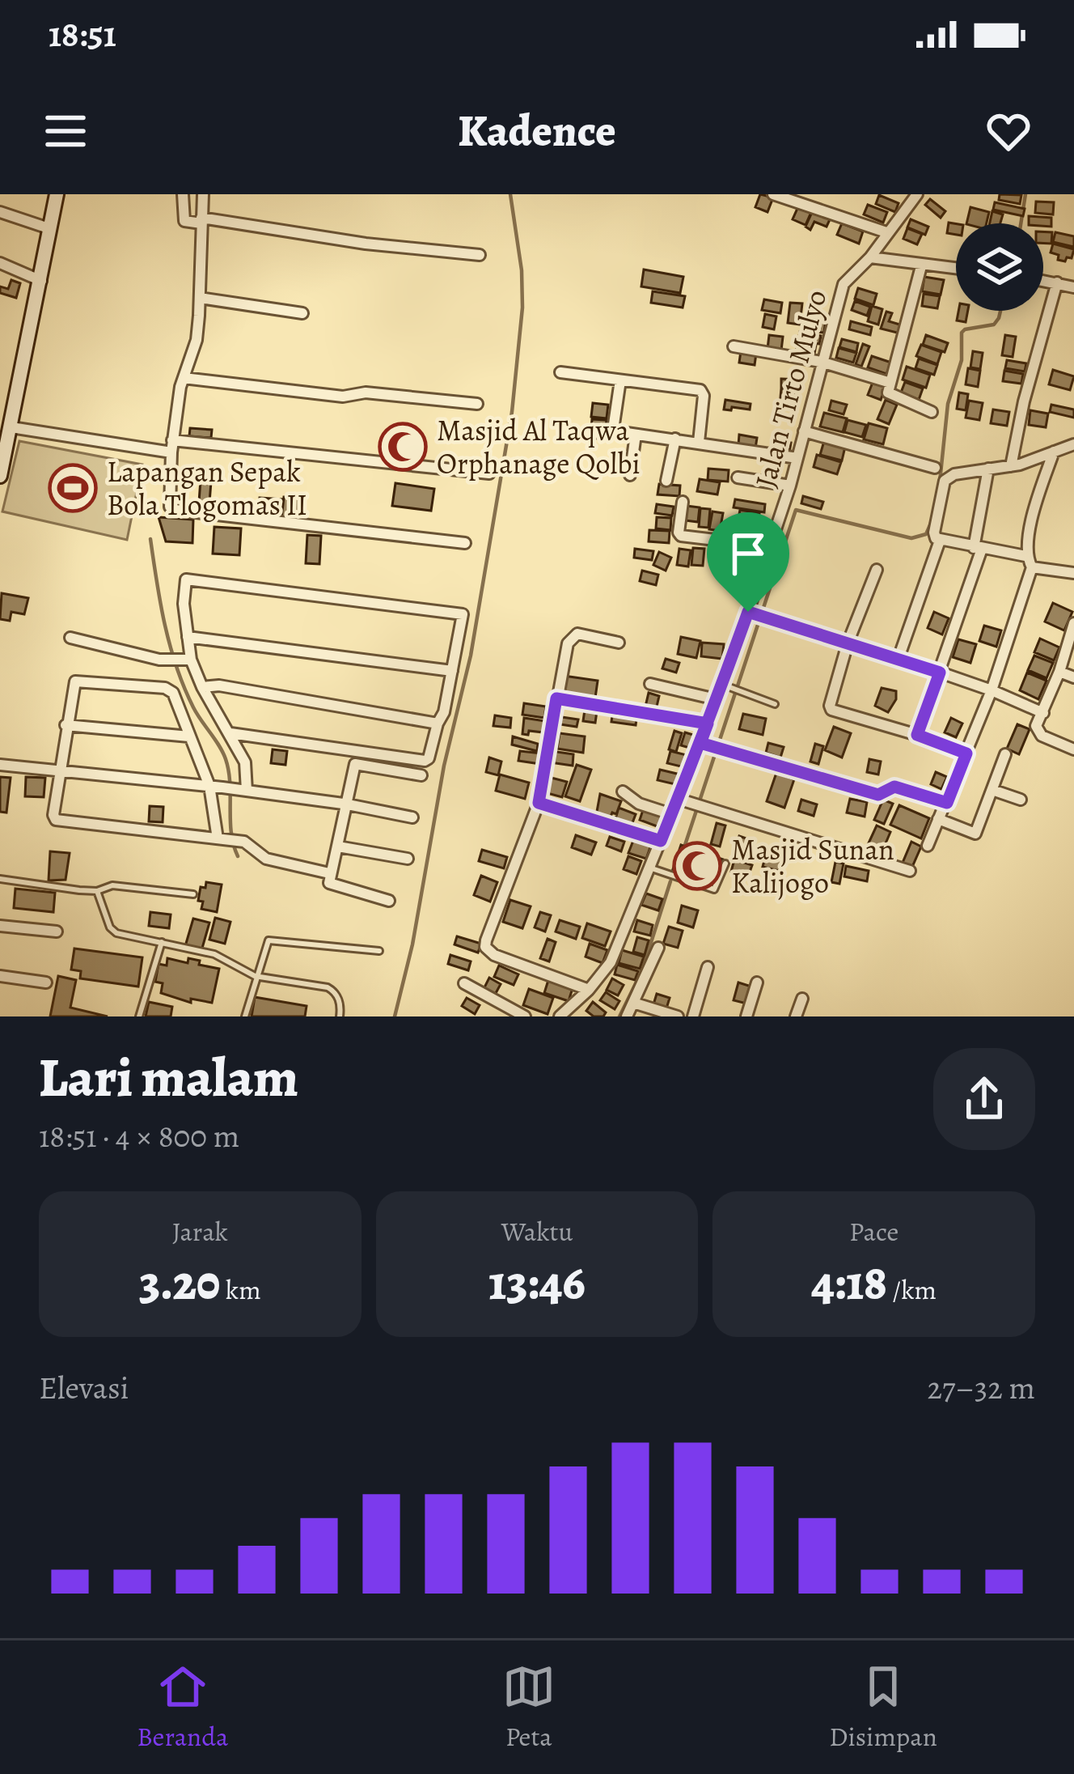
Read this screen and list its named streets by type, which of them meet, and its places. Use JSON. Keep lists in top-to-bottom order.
{
  "streets": {
    "street": ["Jalan Tirto Mulyo"]
  },
  "places": {
    "mosque": ["Masjid Al Taqwa Orphanage Qolbi", "Masjid Sunan Kalijogo"],
    "sports": ["Lapangan Sepak Bola Tlogomas II"]
  },
  "page": {
    "status": "18:51",
    "header": "Kadence",
    "heading": ["Lari malam", "18:51 · 4 × 800 m"],
    "stats": [
      ["Jarak", "3.20 km"],
      ["Waktu", "13:46"],
      ["Pace", "4:18 /km"]
    ],
    "chart": ["Elevasi", "27–32 m"],
    "tabs": ["Beranda", "Peta", "Disimpan"]
  }
}
